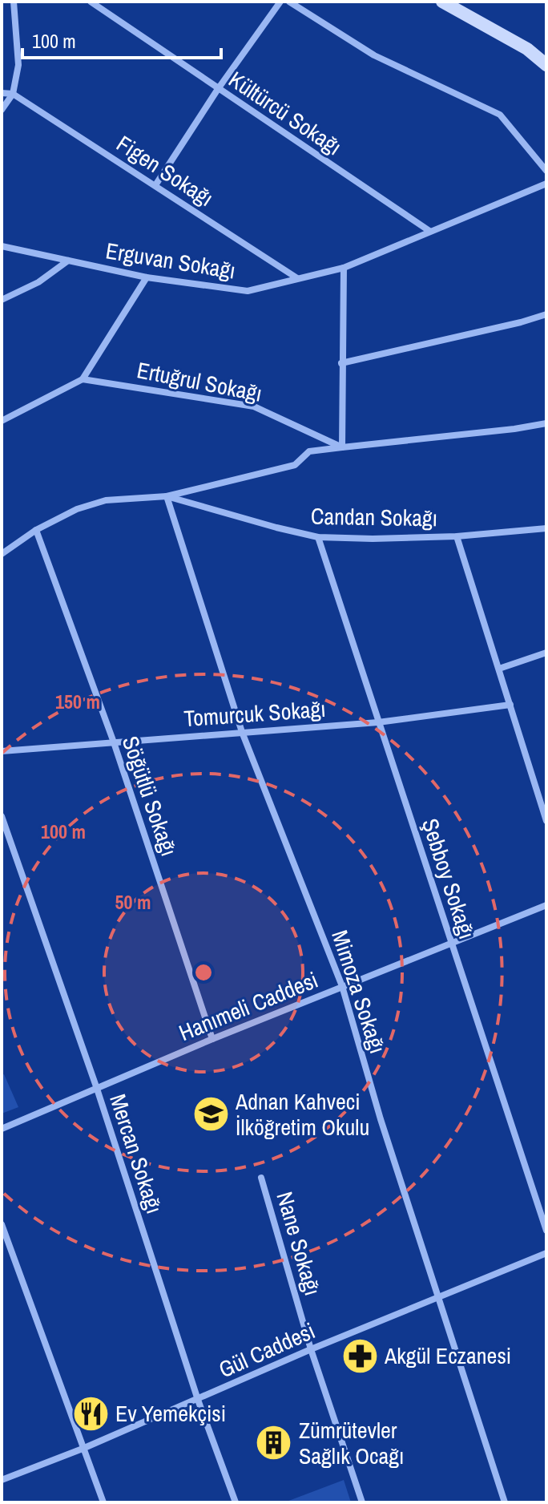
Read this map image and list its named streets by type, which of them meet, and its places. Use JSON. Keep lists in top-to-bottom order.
{
  "streets": {
    "street": [
      "Kültürcü Sokağı",
      "Figen Sokağı",
      "Erguvan Sokağı",
      "Ertuğrul Sokağı",
      "Candan Sokağı",
      "Tomurcuk Sokağı",
      "Söğütlü Sokağı",
      "Şebboy Sokağı",
      "Mimoza Sokağı",
      "Hanımeli Caddesi",
      "Mercan Sokağı",
      "Nane Sokağı",
      "Gül Caddesi"
    ]
  },
  "crossings": [
    ["Kültürcü Sokağı", "Erguvan Sokağı"],
    ["Figen Sokağı", "Erguvan Sokağı"],
    ["Ertuğrul Sokağı", "Candan Sokağı"],
    ["Candan Sokağı", "Söğütlü Sokağı"],
    ["Candan Sokağı", "Şebboy Sokağı"],
    ["Candan Sokağı", "Mimoza Sokağı"],
    ["Tomurcuk Sokağı", "Söğütlü Sokağı"],
    ["Tomurcuk Sokağı", "Şebboy Sokağı"],
    ["Tomurcuk Sokağı", "Mimoza Sokağı"],
    ["Söğütlü Sokağı", "Hanımeli Caddesi"],
    ["Şebboy Sokağı", "Hanımeli Caddesi"],
    ["Mimoza Sokağı", "Hanımeli Caddesi"],
    ["Mimoza Sokağı", "Gül Caddesi"],
    ["Hanımeli Caddesi", "Mercan Sokağı"],
    ["Mercan Sokağı", "Gül Caddesi"],
    ["Nane Sokağı", "Gül Caddesi"]
  ],
  "places": {
    "school or university": ["Adnan Kahveci İlköğretim Okulu"],
    "pharmacy": ["Akgül Eczanesi"],
    "restaurant": ["Ev Yemekçisi"],
    "building": ["Zümrütevler Sağlık Ocağı"]
  },
  "scale_bar": "100 m",
  "rings": ["150 m", "100 m", "50 m"]
}
